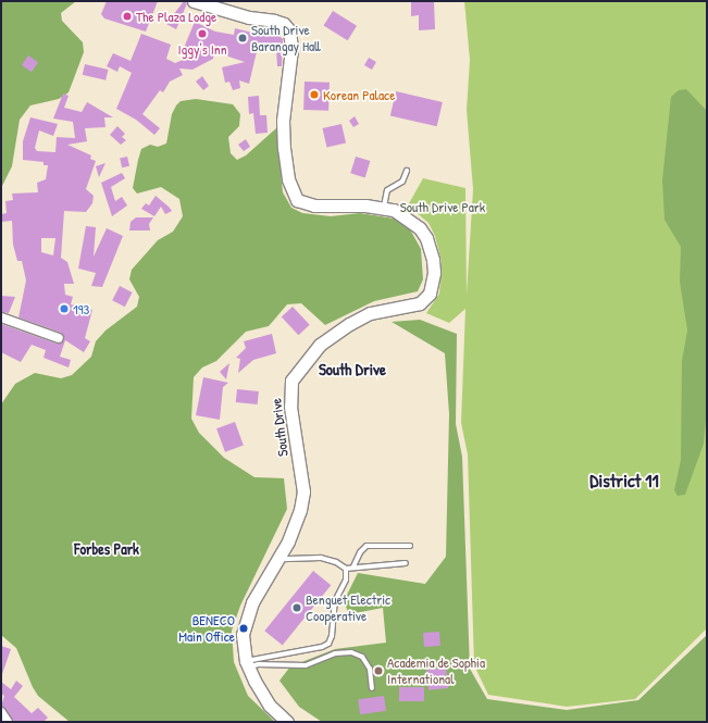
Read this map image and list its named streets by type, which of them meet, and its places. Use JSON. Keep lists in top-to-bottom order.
{
  "streets": {
    "main road": ["South Drive"]
  },
  "districts": ["South Drive", "District 11", "Forbes Park"],
  "parks": ["South Drive Park"],
  "places": [
    "The Plaza Lodge",
    "Iggy's Inn",
    "South Drive Barangay Hall",
    "Korean Palace",
    "193",
    "Benguet Electric Cooperative",
    "BENECO Main Office",
    "Academia de Sophia International"
  ]
}
